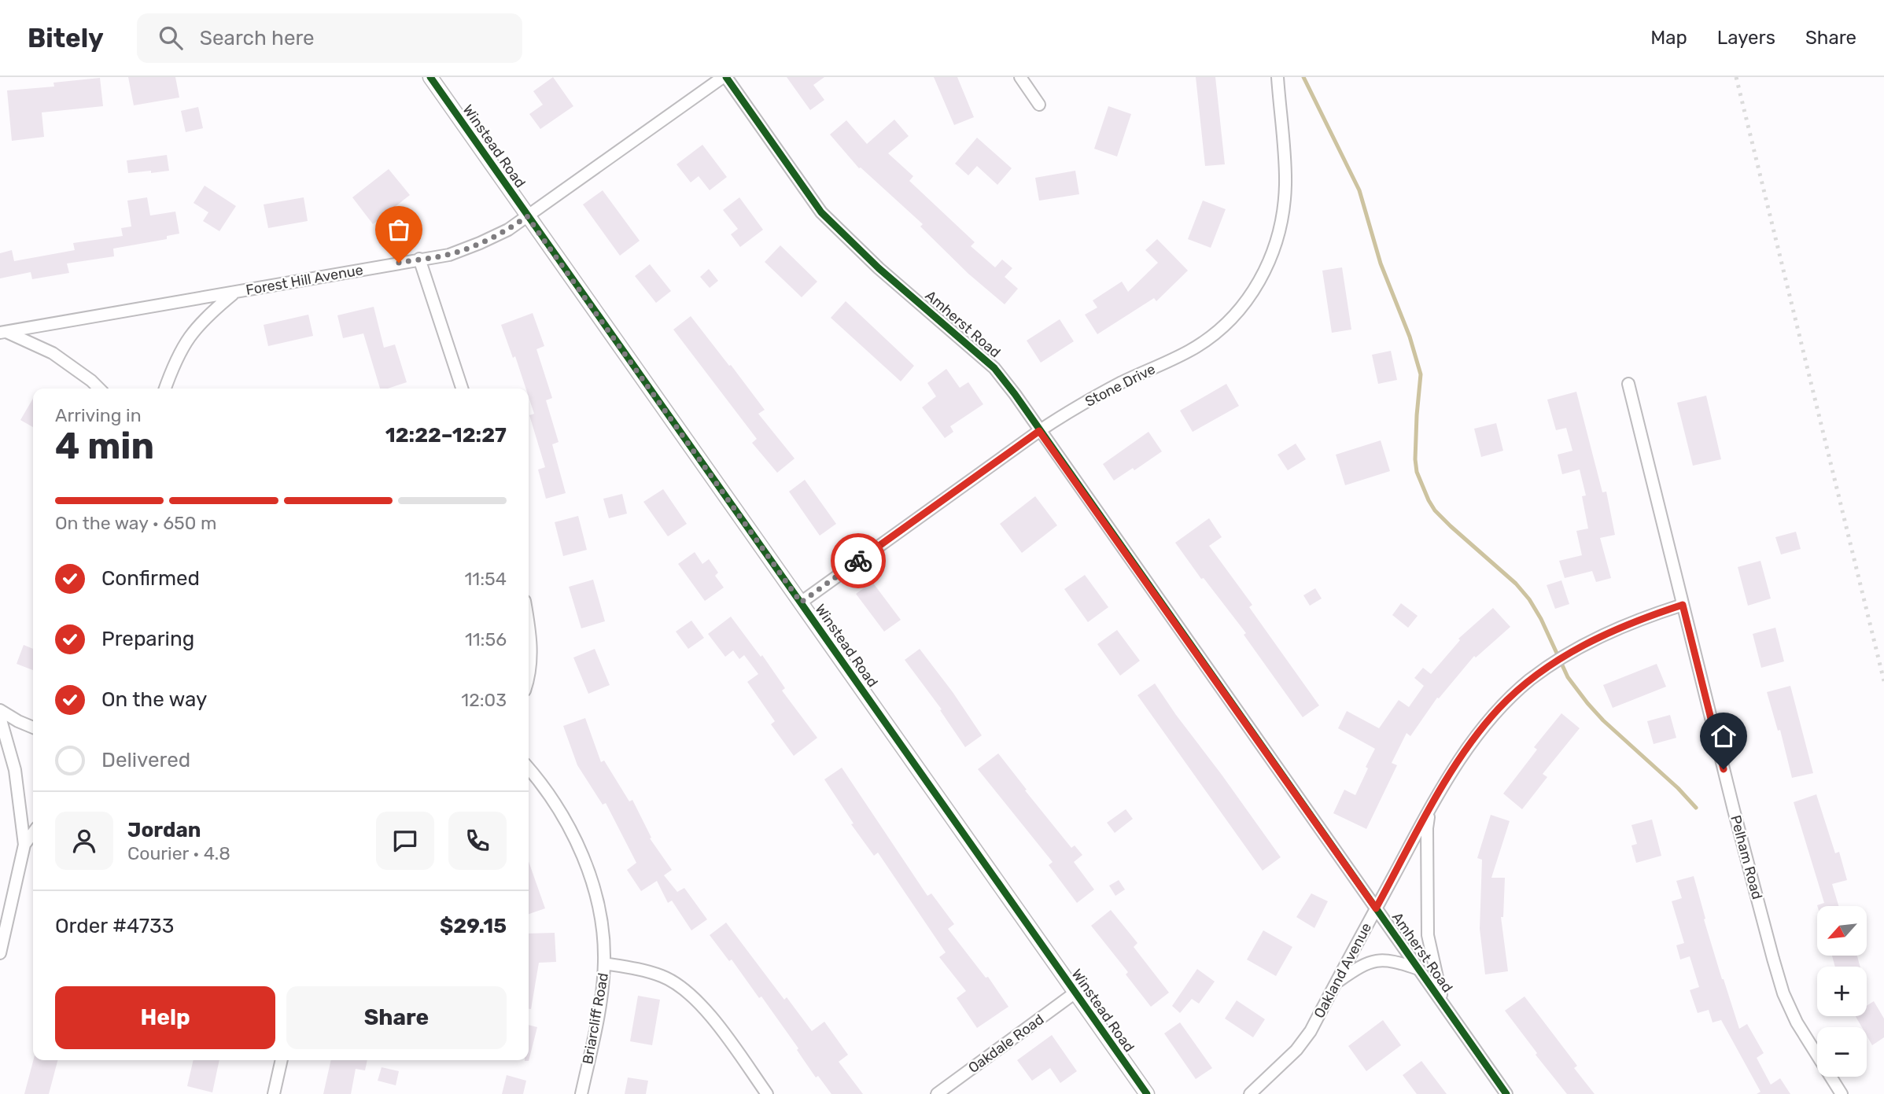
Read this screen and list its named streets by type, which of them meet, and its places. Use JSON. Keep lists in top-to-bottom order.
{
  "streets": {
    "street": [
      "Winstead Road",
      "Forest Hill Avenue",
      "Amherst Road",
      "Stone Drive",
      "Pelham Road",
      "Oakland Avenue",
      "Briarcliff Road",
      "Oakdale Road"
    ]
  },
  "crossings": [
    ["Winstead Road", "Forest Hill Avenue"],
    ["Winstead Road", "Stone Drive"],
    ["Winstead Road", "Oakdale Road"],
    ["Forest Hill Avenue", "Amherst Road"],
    ["Amherst Road", "Stone Drive"],
    ["Amherst Road", "Oakland Avenue"],
    ["Pelham Road", "Oakland Avenue"]
  ],
  "north": "bottom left",
  "page": {
    "header": "Bitely",
    "search": "Search here",
    "nav": ["Map", "Layers", "Share"],
    "heading": ["4 min", "Arriving in", "12:22–12:27"],
    "panel": [
      "Jordan",
      "Courier · 4.8",
      "Order #4733",
      "$29.15"
    ],
    "bar": "On the way · 650 m",
    "list": [
      ["Confirmed", "11:54"],
      ["Preparing", "11:56"],
      ["On the way", "12:03"],
      "Delivered"
    ],
    "map_buttons": ["+", "−"],
    "buttons": ["Help", "Share"]
  }
}
